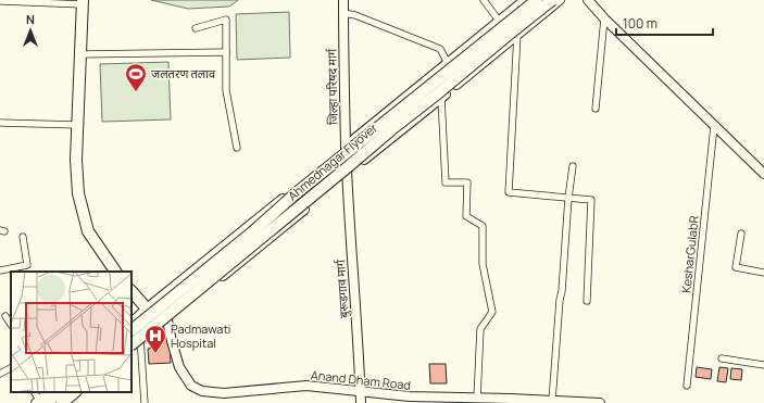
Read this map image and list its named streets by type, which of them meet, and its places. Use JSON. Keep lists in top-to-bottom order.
{
  "streets": {
    "highway": ["Ahmednagar Flyover"],
    "street": [
      "जिल्हा परिषद मार्ग",
      "KesharGulabR",
      "बुरूडगाव मार्ग",
      "Anand Dham Road"
    ]
  },
  "crossings": [
    ["जिल्हा परिषद मार्ग", "बुरूडगाव मार्ग"],
    ["बुरूडगाव मार्ग", "Anand Dham Road"]
  ],
  "places": {
    "sports": ["जलतरण तलाव"],
    "hospital": ["Padmawati Hospital"]
  },
  "scale_bar": "100 m",
  "north": "top"
}
